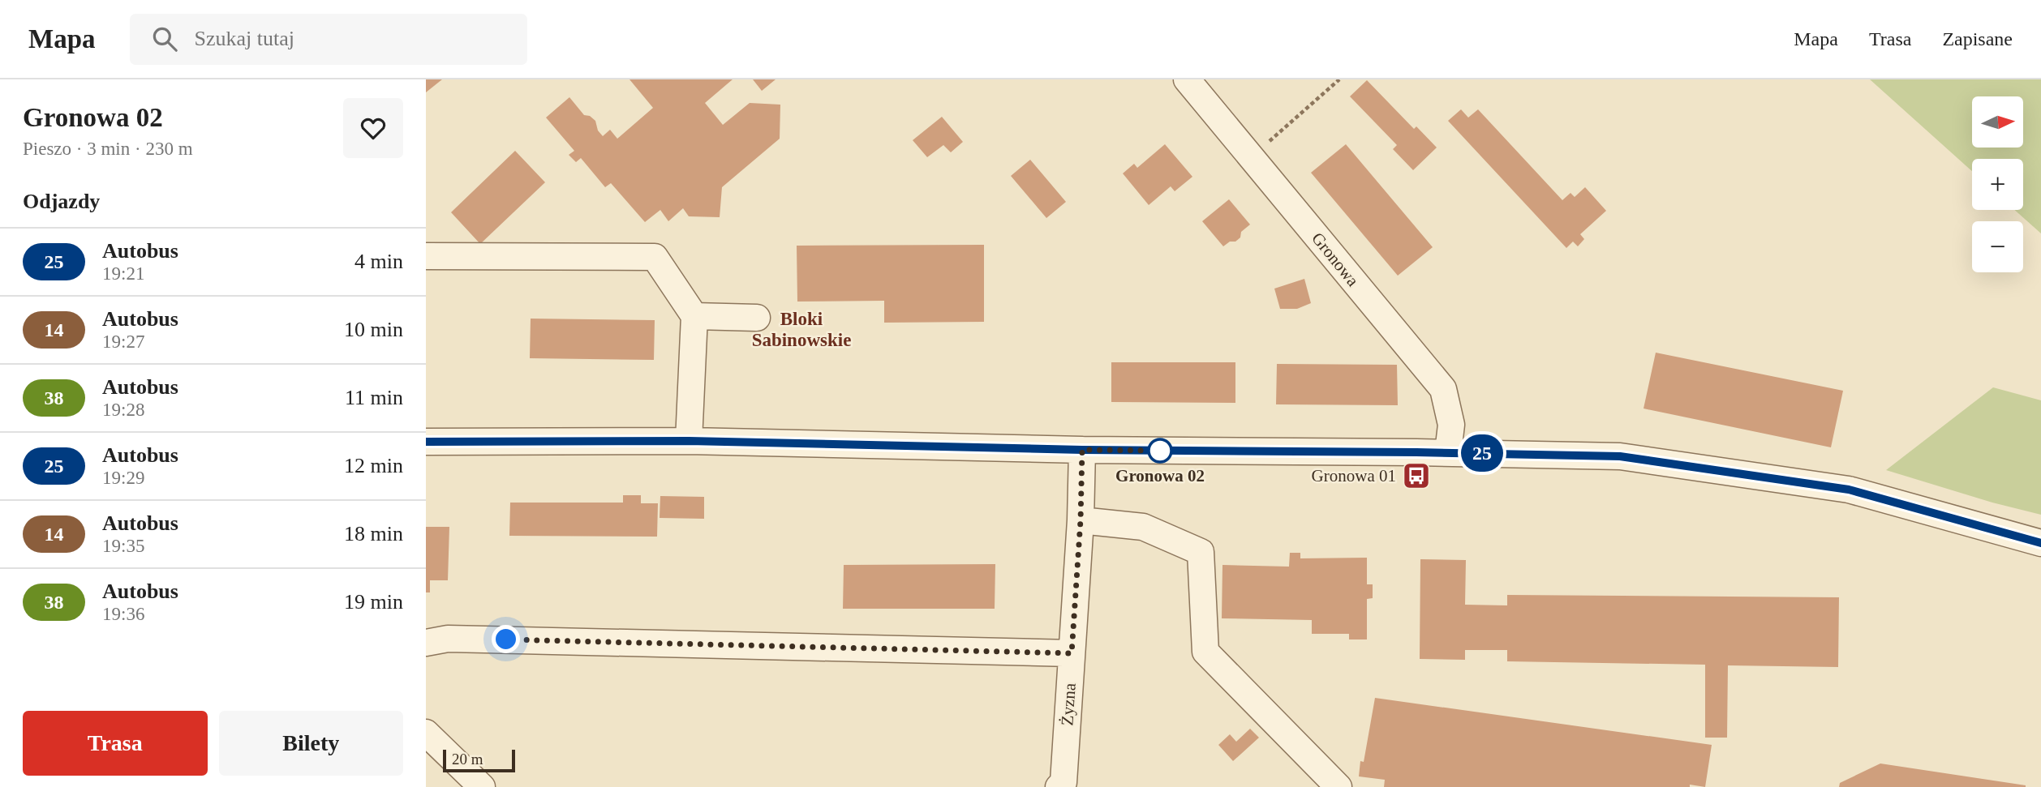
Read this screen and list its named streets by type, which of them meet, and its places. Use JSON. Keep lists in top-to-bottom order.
{
  "streets": {
    "street": ["Gronowa", "Żyzna"]
  },
  "districts": ["Bloki Sabinowskie"],
  "places": {
    "other": ["Gronowa 02"],
    "bus stop": ["Gronowa 01"]
  },
  "lines": ["bus line 25"],
  "scale_bar": "20 m",
  "north": "right",
  "page": {
    "header": "Mapa",
    "search": "Szukaj tutaj",
    "nav": ["Mapa", "Trasa", "Zapisane"],
    "heading": [
      ["Gronowa 02", "Pieszo · 3 min · 230 m"],
      "Odjazdy"
    ],
    "on_map": "25",
    "map_buttons": ["+", "−"],
    "list": [
      {
        "mark": "25",
        "name": "Autobus",
        "note": "19:21",
        "value": "4 min"
      },
      {
        "mark": "14",
        "name": "Autobus",
        "note": "19:27",
        "value": "10 min"
      },
      {
        "mark": "38",
        "name": "Autobus",
        "note": "19:28",
        "value": "11 min"
      },
      {
        "mark": "25",
        "name": "Autobus",
        "note": "19:29",
        "value": "12 min"
      },
      {
        "mark": "14",
        "name": "Autobus",
        "note": "19:35",
        "value": "18 min"
      },
      {
        "mark": "38",
        "name": "Autobus",
        "note": "19:36",
        "value": "19 min"
      }
    ],
    "buttons": ["Trasa", "Bilety"],
    "scale": "20 m"
  }
}
